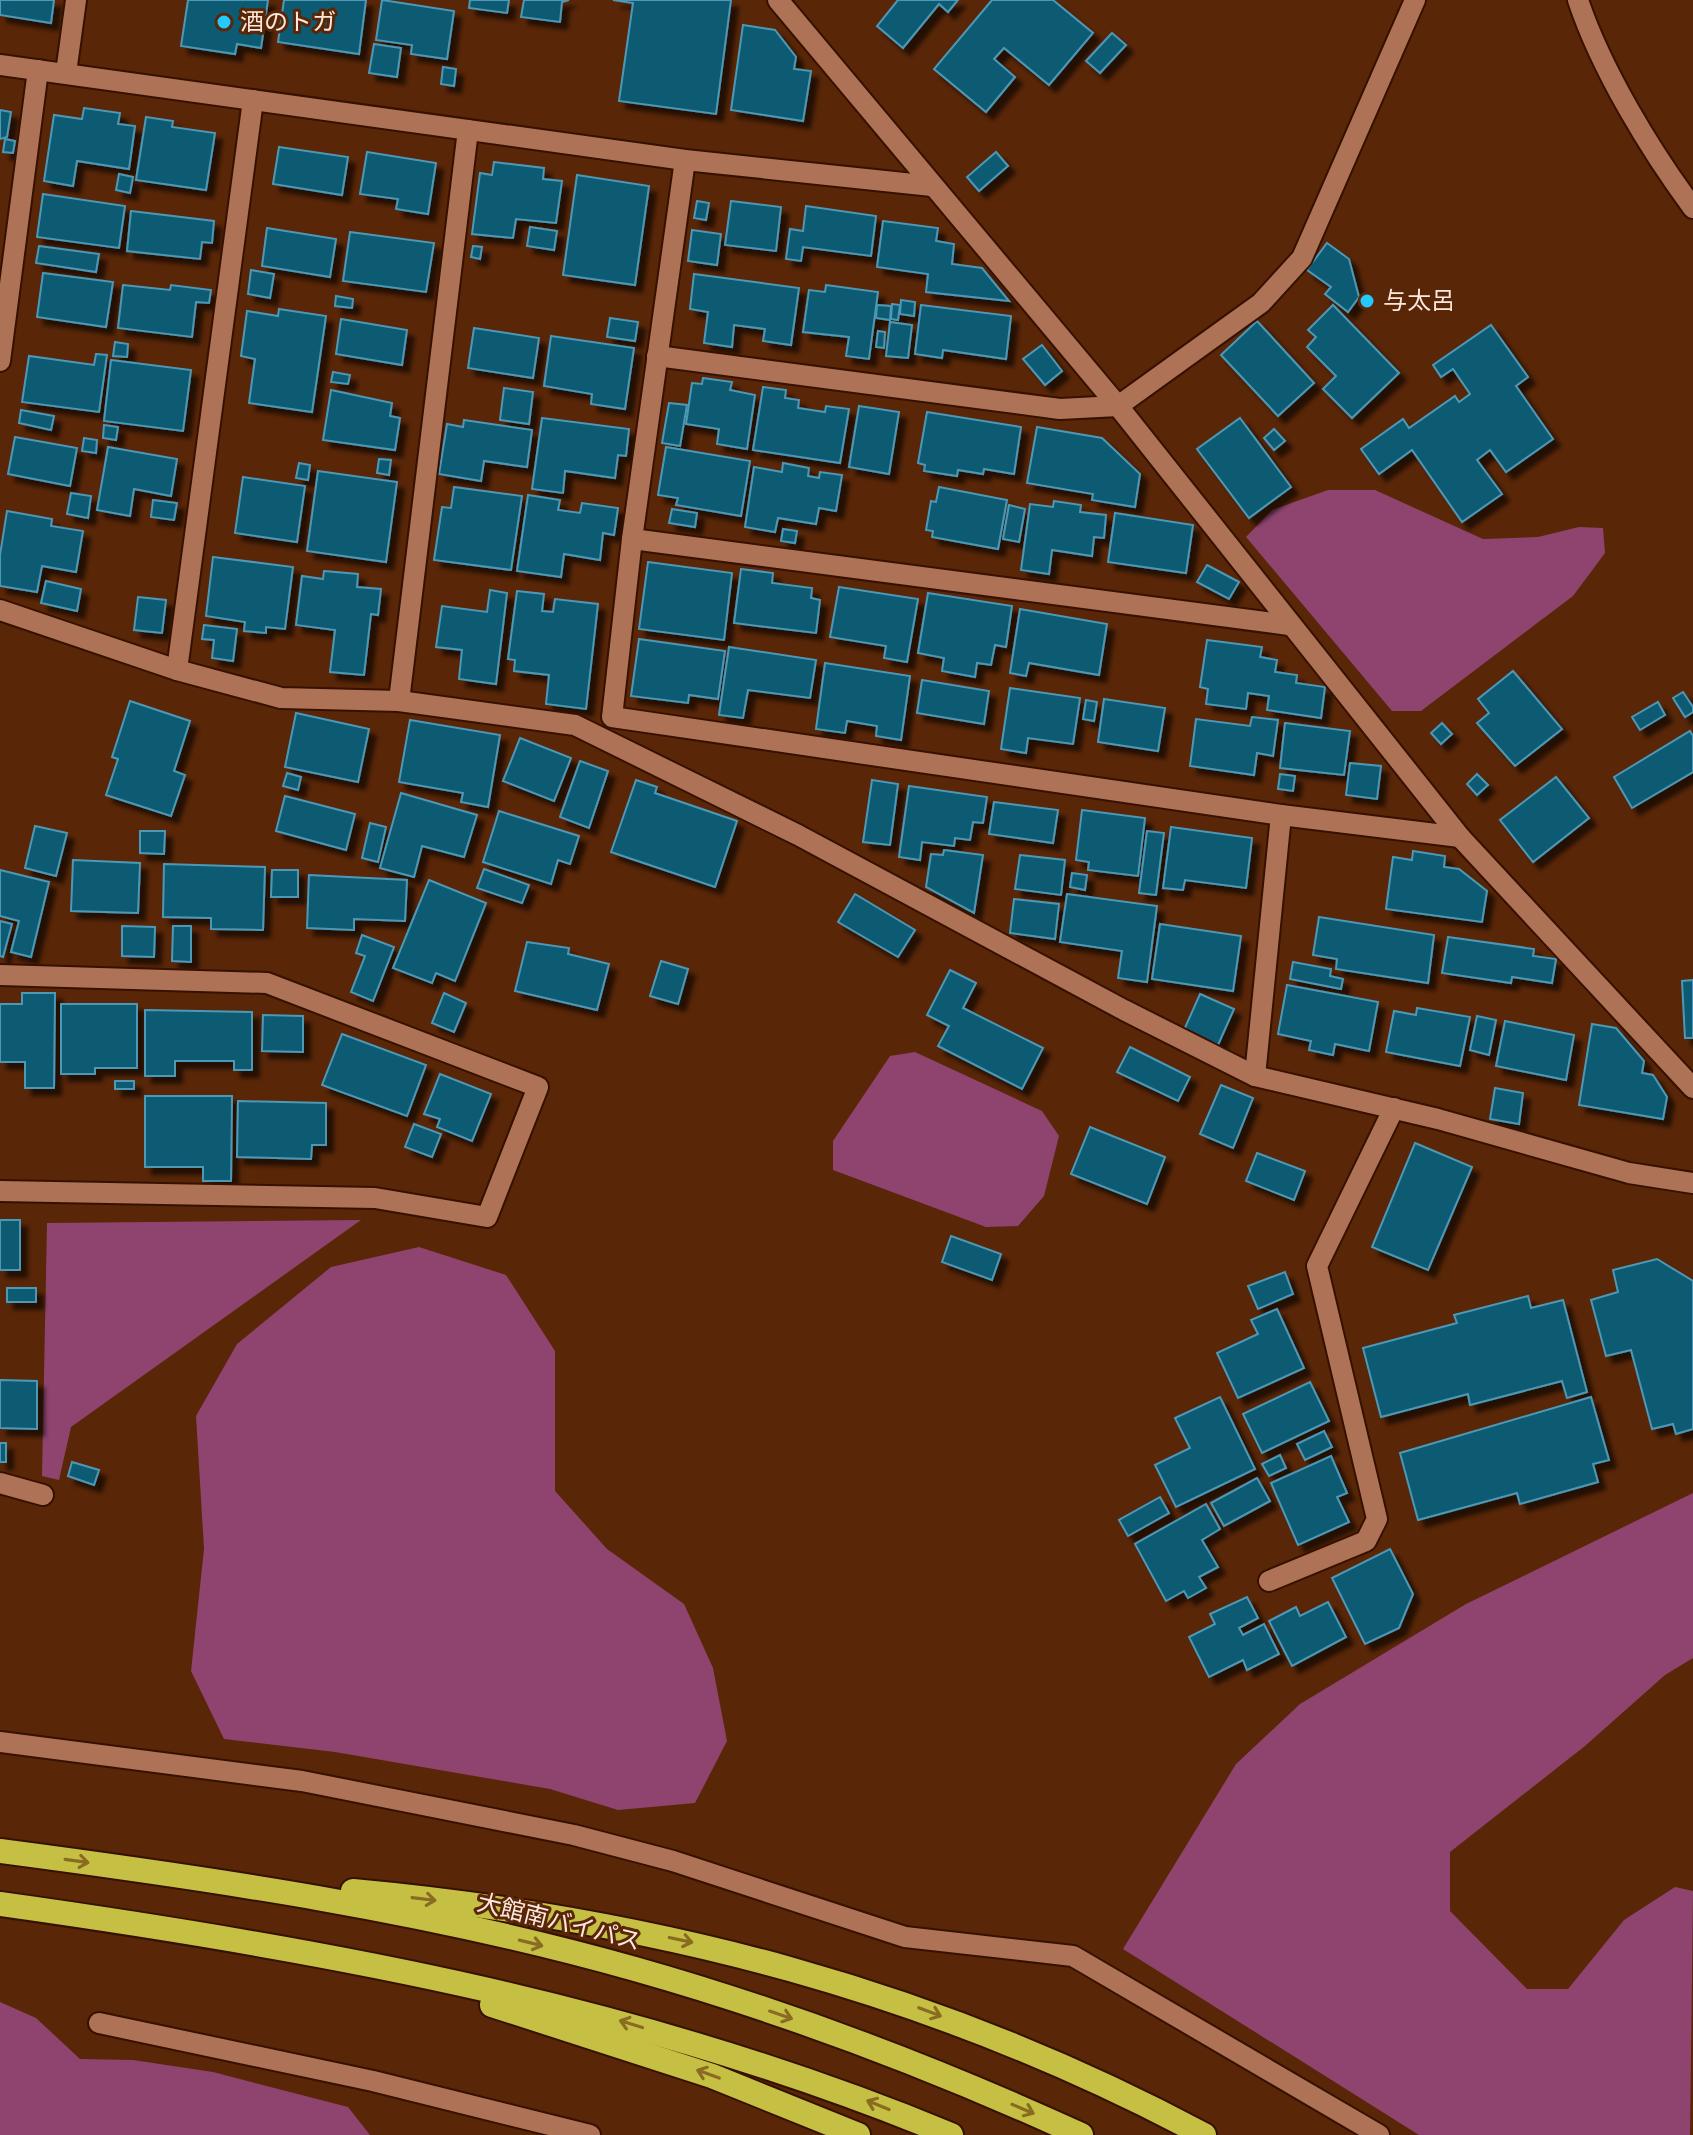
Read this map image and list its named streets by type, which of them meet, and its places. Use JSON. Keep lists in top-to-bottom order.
{
  "streets": {
    "highway": ["大館南バイパス"]
  },
  "places": ["酒のトガ", "与太呂"]
}
